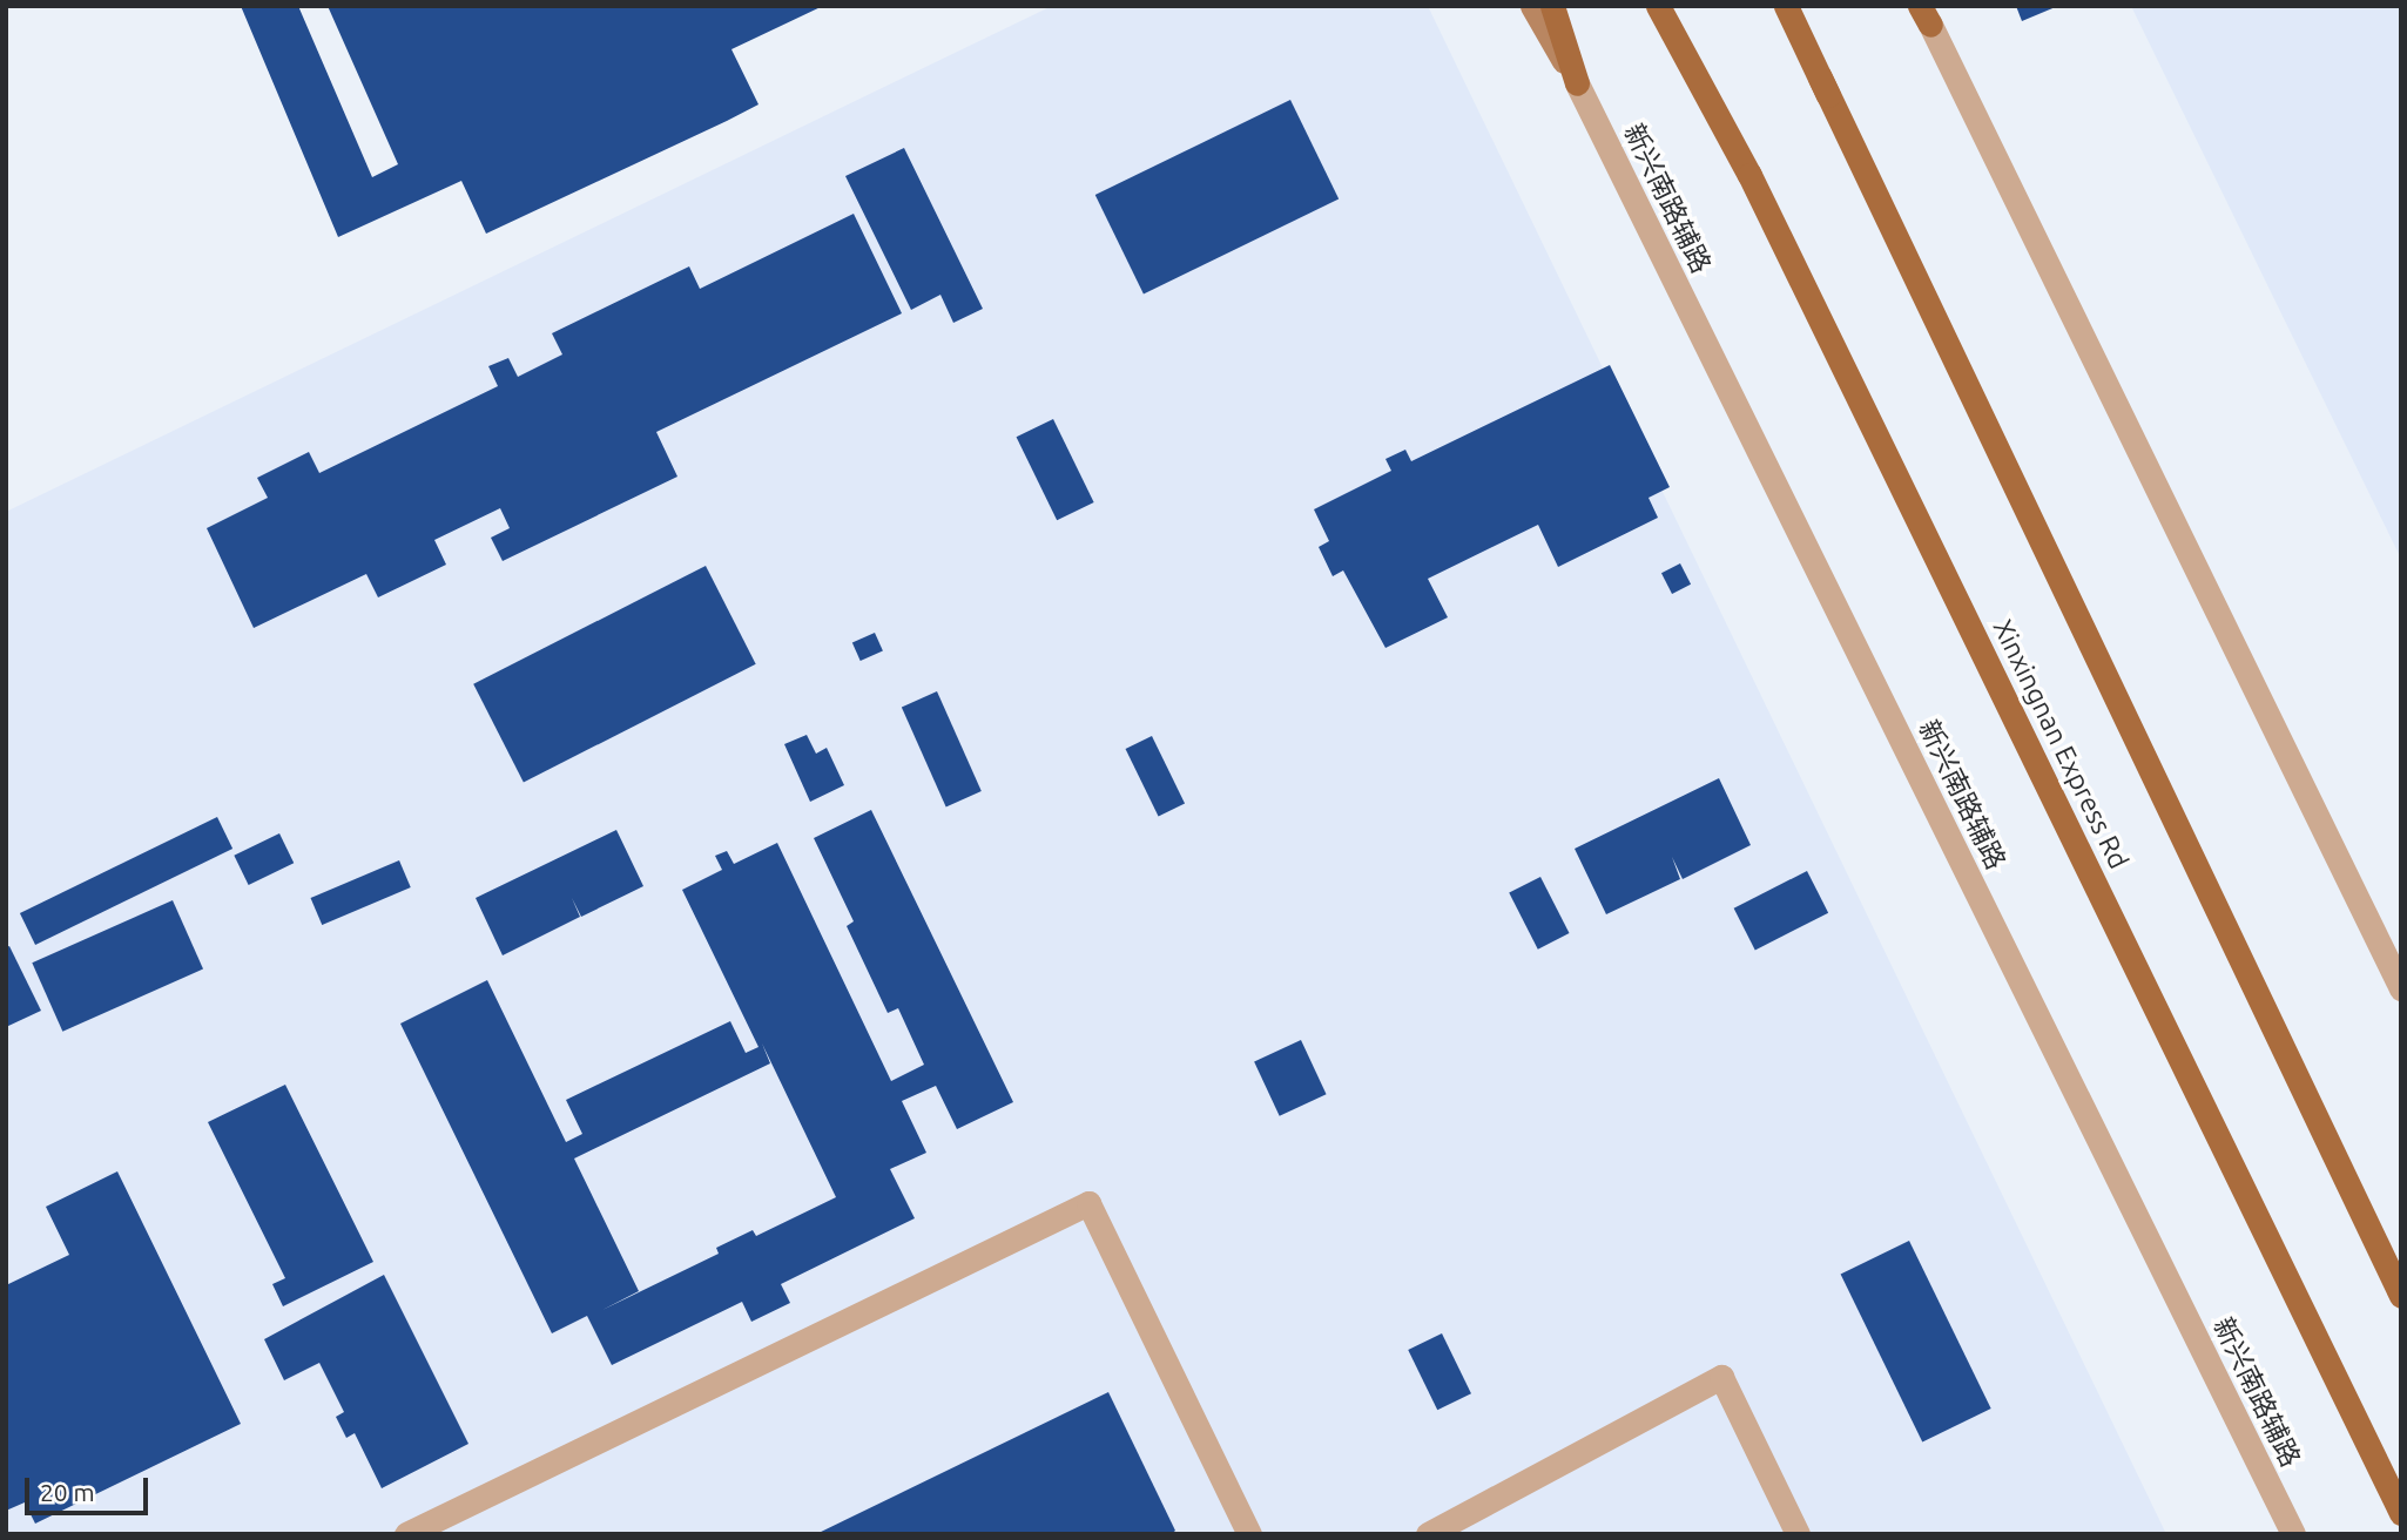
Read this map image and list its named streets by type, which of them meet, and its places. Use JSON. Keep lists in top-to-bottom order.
{
  "streets": {
    "main road": ["Xinxingnan Express Rd"],
    "street": ["新兴南路辅路"]
  },
  "scale_bar": "20 m"
}
